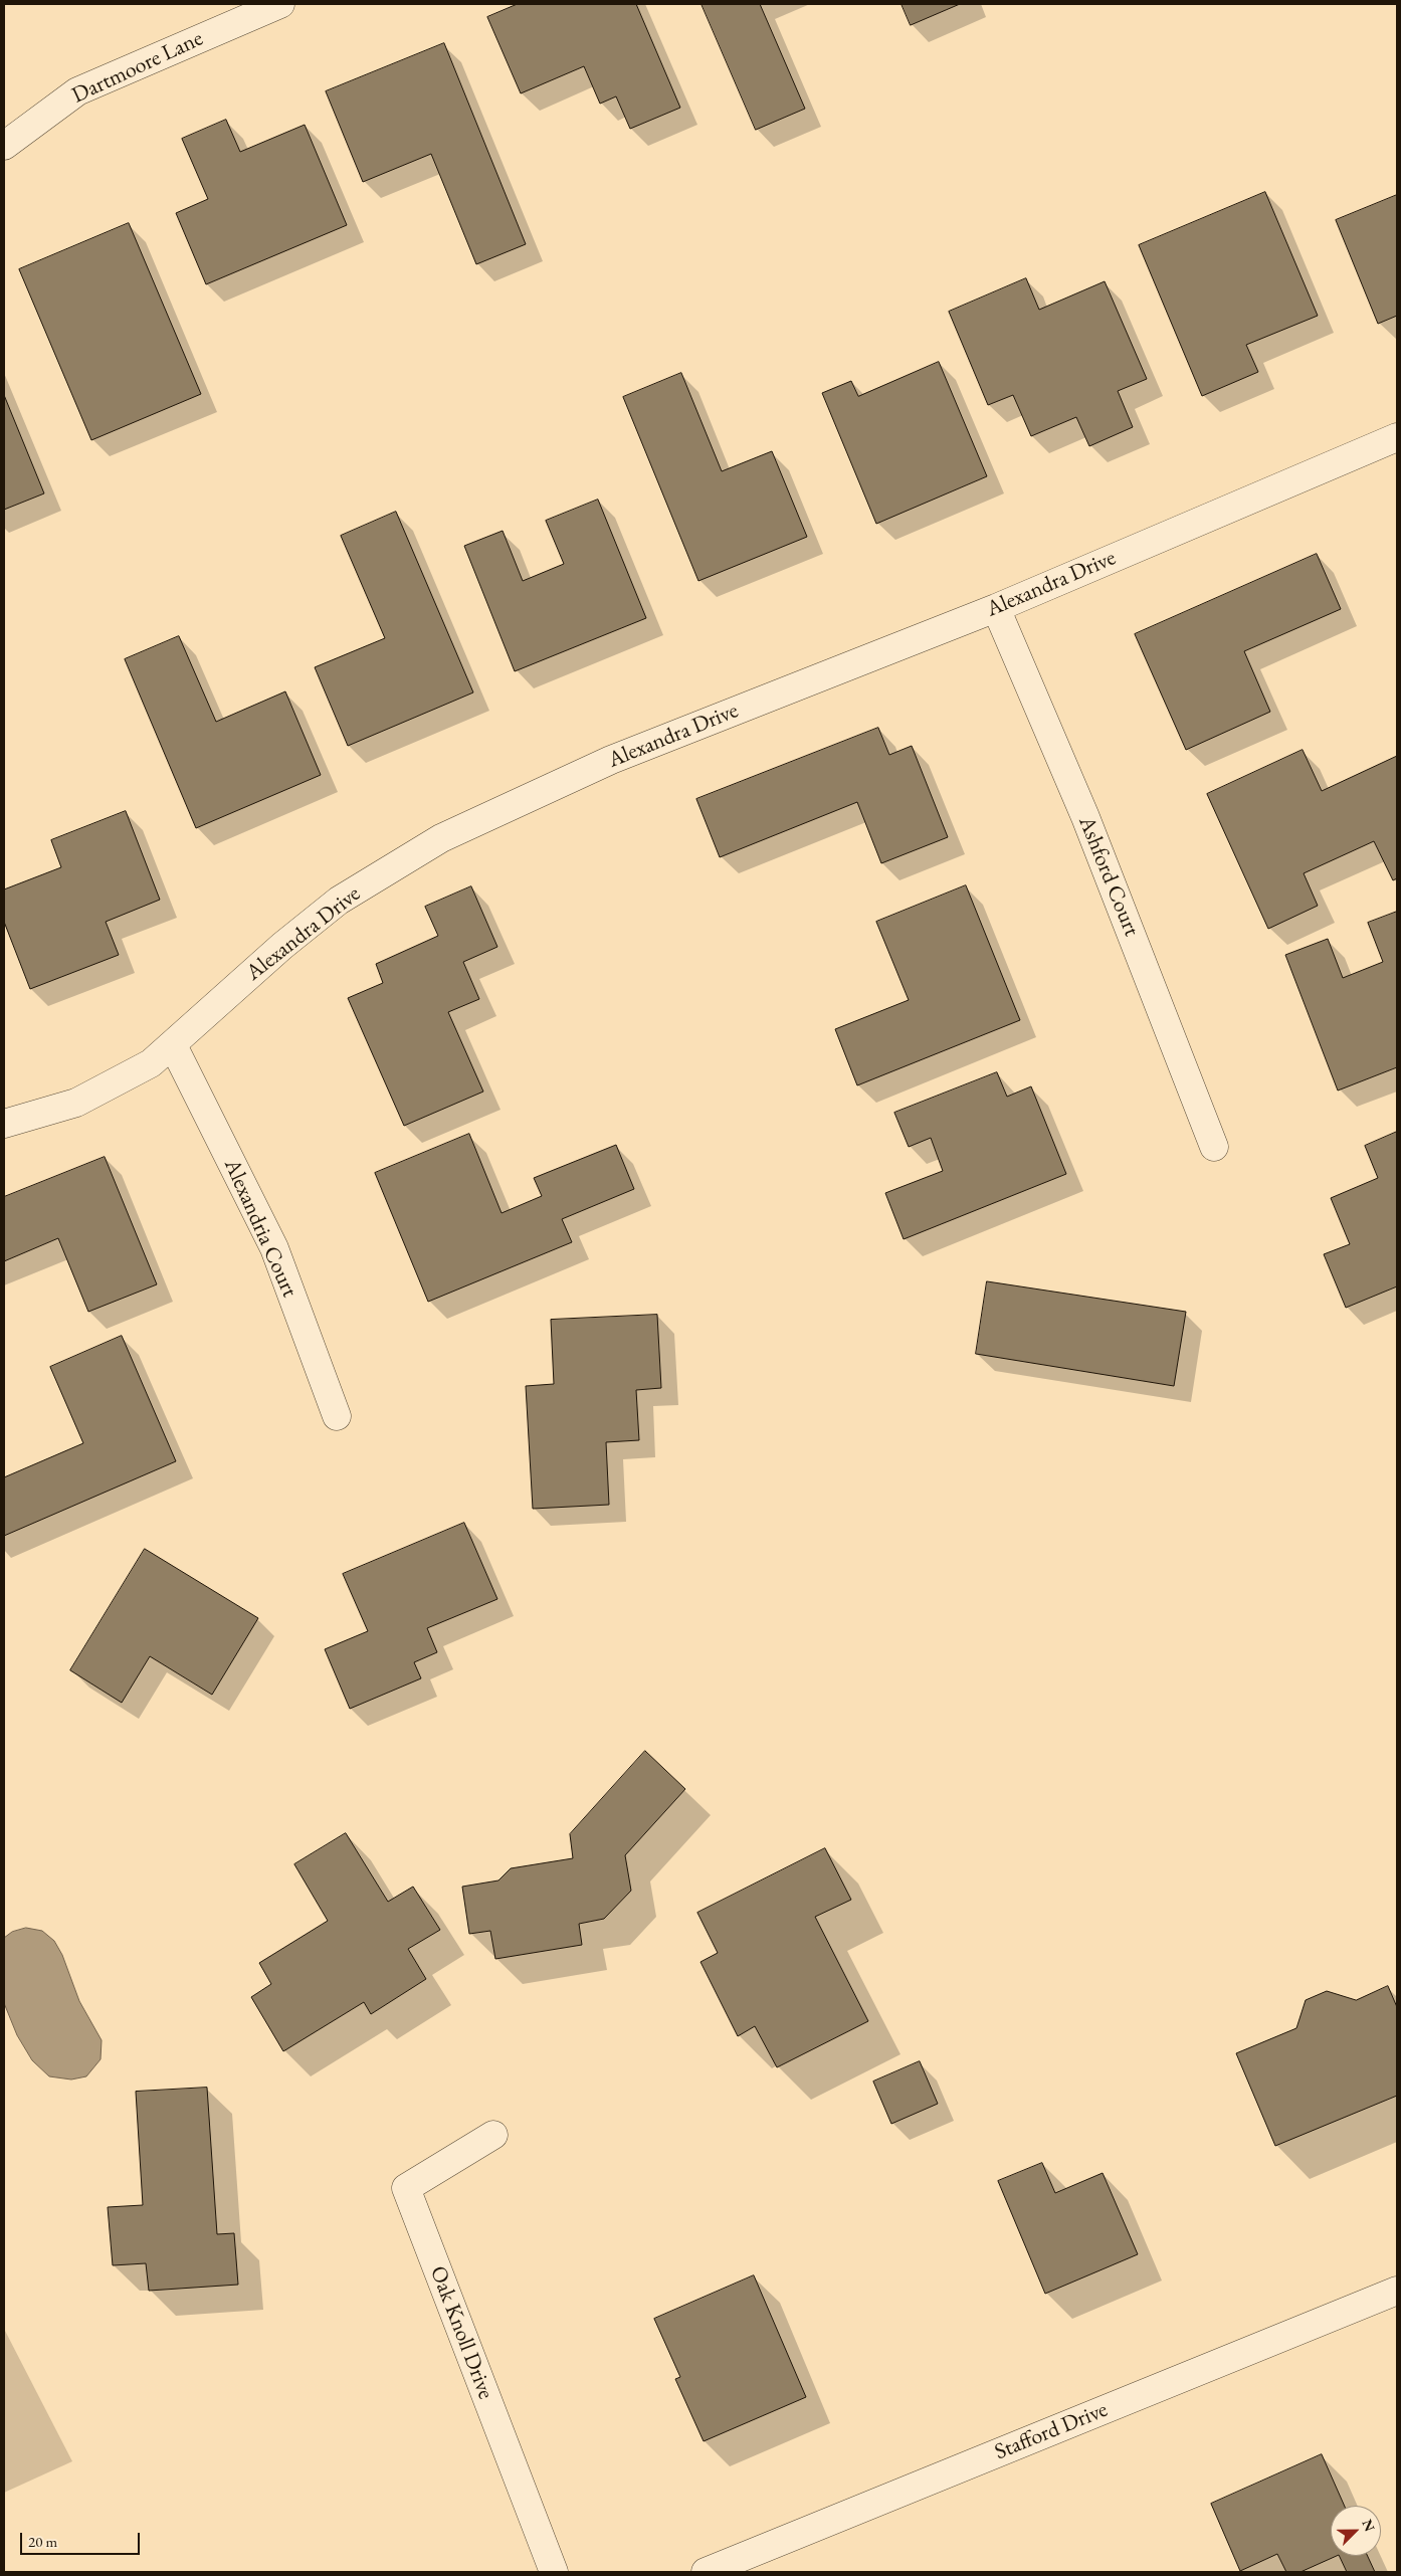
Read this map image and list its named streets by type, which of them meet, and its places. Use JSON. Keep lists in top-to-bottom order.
{
  "streets": {
    "street": [
      "Dartmoore Lane",
      "Alexandra Drive",
      "Ashford Court",
      "Alexandria Court",
      "Oak Knoll Drive",
      "Stafford Drive"
    ]
  },
  "crossings": [
    ["Alexandra Drive", "Ashford Court"],
    ["Alexandra Drive", "Alexandria Court"]
  ],
  "scale_bar": "20 m",
  "north": "top right"
}
